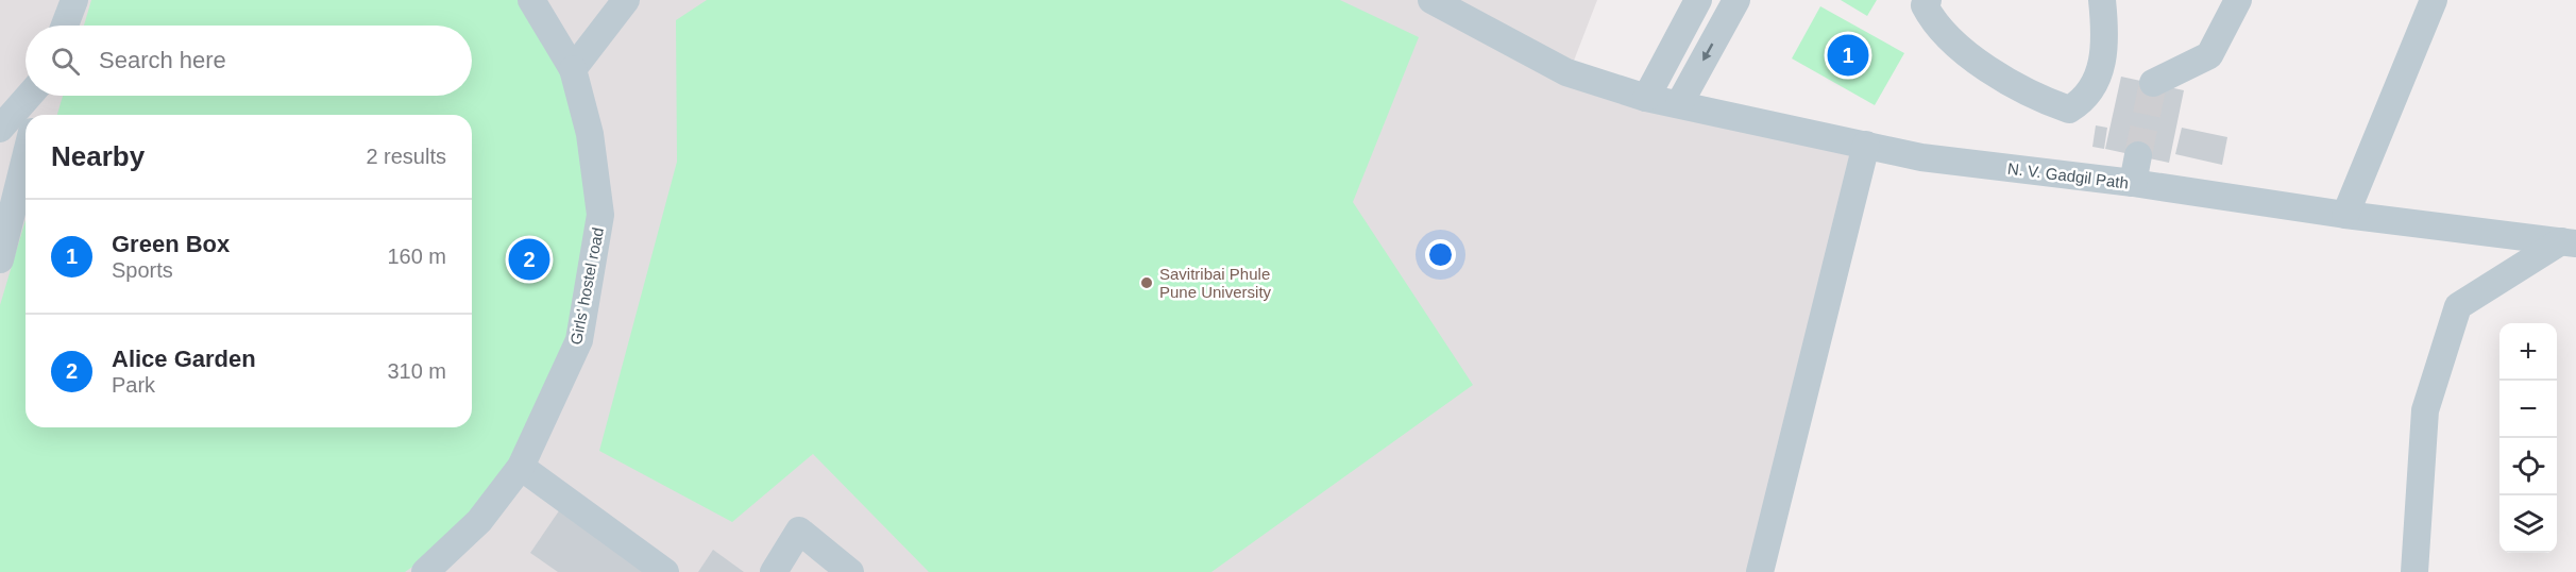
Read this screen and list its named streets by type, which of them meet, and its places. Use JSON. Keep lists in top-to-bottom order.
{
  "streets": {
    "street": ["N. V. Gadgil Path", "Girls' hostel road"]
  },
  "places": ["Savitribai Phule Pune University"],
  "page": {
    "search": "Search here",
    "pins": ["1", "2"],
    "heading": ["Nearby", "2 results"],
    "list": [
      {
        "mark": "1",
        "name": "Green Box",
        "note": "Sports",
        "value": "160 m"
      },
      {
        "mark": "2",
        "name": "Alice Garden",
        "note": "Park",
        "value": "310 m"
      }
    ],
    "map_buttons": ["+", "−"]
  }
}
